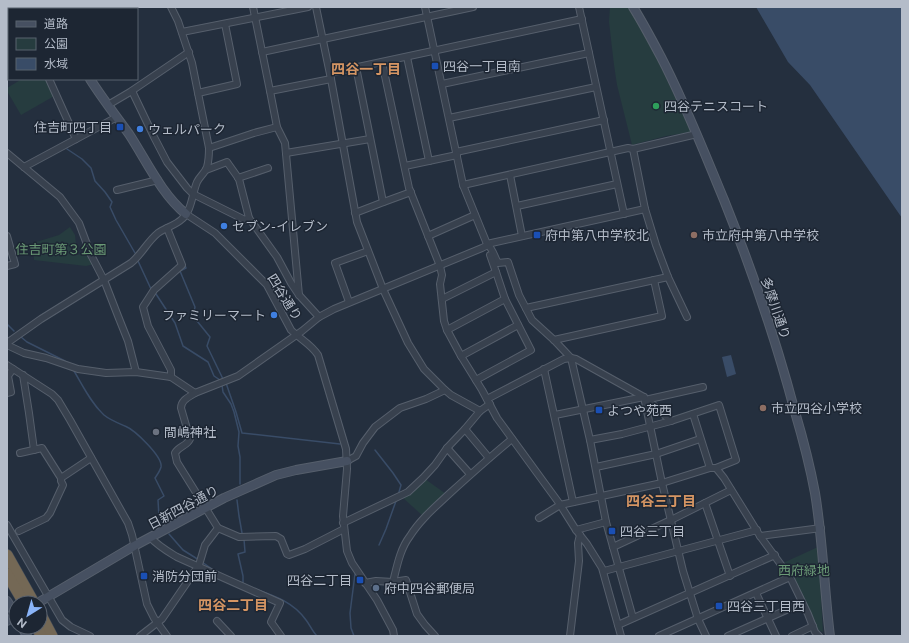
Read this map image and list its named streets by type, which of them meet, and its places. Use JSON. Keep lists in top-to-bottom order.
{
  "streets": {
    "street": ["四谷通り", "多摩川通り", "日新四谷通り"]
  },
  "crossings": [
    ["四谷通り", "日新四谷通り"]
  ],
  "districts": ["四谷一丁目", "四谷三丁目", "四谷二丁目"],
  "parks": ["住吉町第３公園", "西府緑地"],
  "places": {
    "transit": [
      "四谷一丁目南",
      "住吉町四丁目",
      "府中第八中学校北",
      "よつや苑西",
      "四谷三丁目",
      "消防分団前",
      "四谷二丁目",
      "四谷三丁目西"
    ],
    "other": [
      "四谷テニスコート",
      "ウェルパーク",
      "セブン-イレブン",
      "市立府中第八中学校",
      "ファミリーマート",
      "市立四谷小学校",
      "間嶋神社",
      "府中四谷郵便局"
    ]
  },
  "legend": ["道路", "公園", "水域"],
  "north": "bottom left"
}
